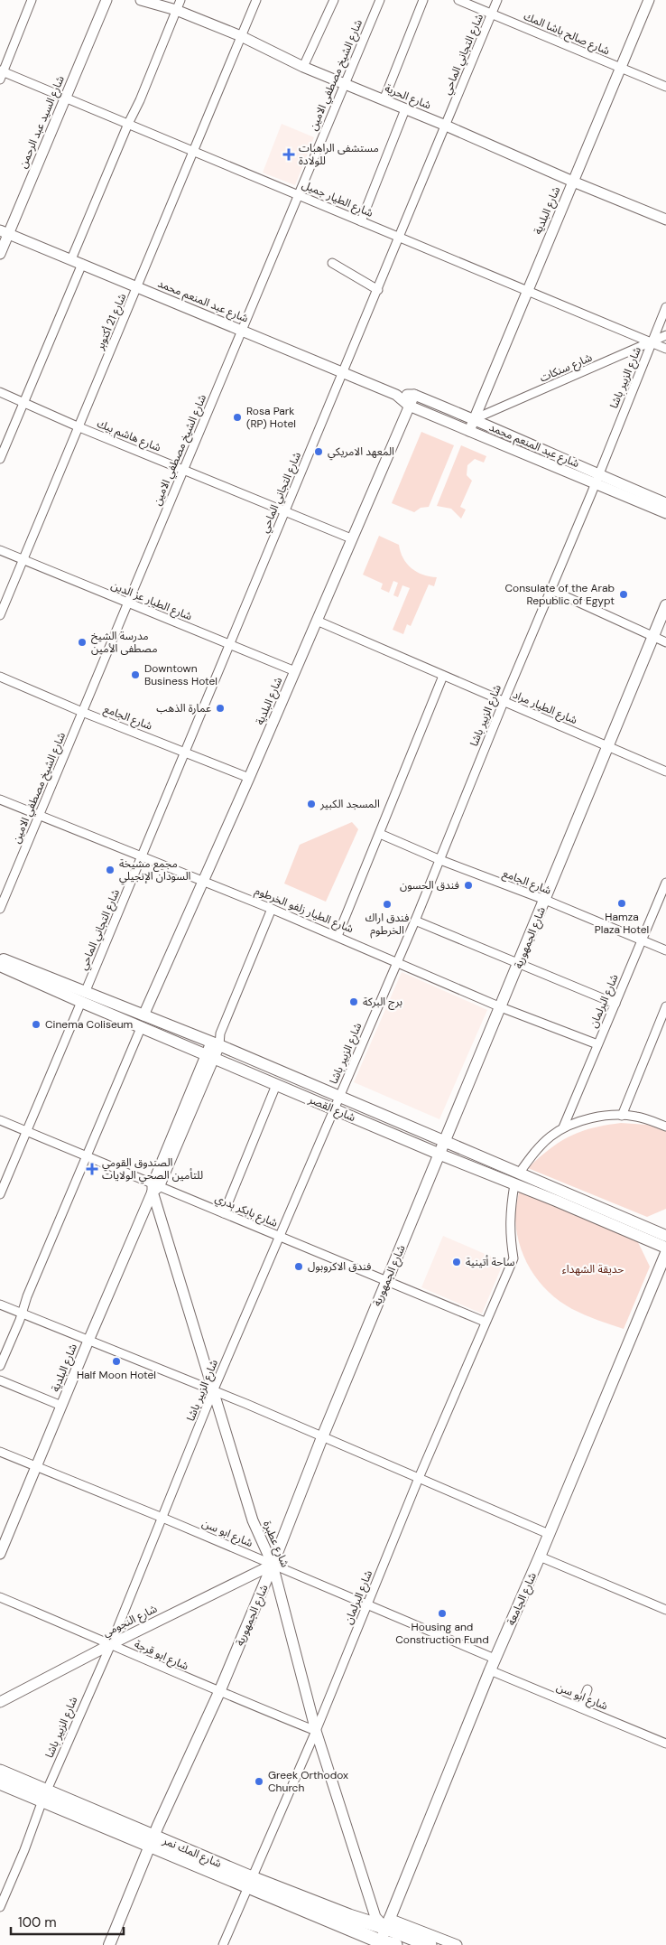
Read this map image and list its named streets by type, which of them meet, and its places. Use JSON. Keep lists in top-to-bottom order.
{
  "streets": {
    "highway": ["شارع المك نمر"],
    "main road": ["شارع الجمهورية", "شارع القصر", "شارع الجامعة"],
    "street": [
      "شارع صالح باشا المك",
      "شارع التجاني الماحي",
      "شارع الشيخ مصطفي الامين",
      "شارع الحرية",
      "شارع السيد عبد الرحمن",
      "شارع الطيار جميل",
      "شارع البلدية",
      "شارع عبد المنعم محمد",
      "شارع 21 أكتوبر",
      "شارع سنكات",
      "شارع الزبير باشا",
      "شارع هاشم بيك",
      "شارع الطيار عز الدين",
      "شارع الطيار مراد",
      "شارع الجامع",
      "شارع الطيار زلفو الخرطوم",
      "شارع البرلمان",
      "شارع بابكر بدري",
      "شارع ابو سن",
      "شارع عطبرة",
      "شارع النجومي",
      "شارع ابو قرجة"
    ]
  },
  "crossings": [
    ["شارع صالح باشا المك", "شارع التجاني الماحي"],
    ["شارع صالح باشا المك", "شارع البلدية"],
    ["شارع التجاني الماحي", "شارع الحرية"],
    ["شارع التجاني الماحي", "شارع الطيار جميل"],
    ["شارع التجاني الماحي", "شارع عبد المنعم محمد"],
    ["شارع التجاني الماحي", "شارع هاشم بيك"],
    ["شارع التجاني الماحي", "شارع الطيار عز الدين"],
    ["شارع التجاني الماحي", "شارع الجامع"],
    ["شارع التجاني الماحي", "شارع الطيار زلفو الخرطوم"],
    ["شارع التجاني الماحي", "شارع القصر"],
    ["شارع التجاني الماحي", "شارع بابكر بدري"],
    ["شارع الشيخ مصطفي الامين", "شارع الحرية"],
    ["شارع الشيخ مصطفي الامين", "شارع الطيار جميل"],
    ["شارع الشيخ مصطفي الامين", "شارع عبد المنعم محمد"],
    ["شارع الشيخ مصطفي الامين", "شارع هاشم بيك"],
    ["شارع الشيخ مصطفي الامين", "شارع الطيار عز الدين"],
    ["شارع الشيخ مصطفي الامين", "شارع الجامع"],
    ["شارع الشيخ مصطفي الامين", "شارع الطيار زلفو الخرطوم"],
    ["شارع الحرية", "شارع البلدية"],
    ["شارع الحرية", "شارع 21 أكتوبر"],
    ["شارع السيد عبد الرحمن", "شارع الطيار جميل"],
    ["شارع السيد عبد الرحمن", "شارع عبد المنعم محمد"],
    ["شارع الطيار جميل", "شارع البلدية"],
    ["شارع الطيار جميل", "شارع 21 أكتوبر"],
    ["شارع الطيار جميل", "شارع سنكات"],
    ["شارع الطيار جميل", "شارع الزبير باشا"],
    ["شارع البلدية", "شارع عبد المنعم محمد"],
    ["شارع البلدية", "شارع سنكات"],
    ["شارع البلدية", "شارع هاشم بيك"],
    ["شارع البلدية", "شارع الطيار عز الدين"],
    ["شارع البلدية", "شارع الطيار مراد"],
    ["شارع البلدية", "شارع الجامع"],
    ["شارع البلدية", "شارع الطيار زلفو الخرطوم"],
    ["شارع البلدية", "شارع القصر"],
    ["شارع البلدية", "شارع بابكر بدري"],
    ["شارع البلدية", "شارع ابو سن"],
    ["شارع البلدية", "شارع عطبرة"],
    ["شارع عبد المنعم محمد", "شارع 21 أكتوبر"],
    ["شارع عبد المنعم محمد", "شارع سنكات"],
    ["شارع عبد المنعم محمد", "شارع الزبير باشا"],
    ["شارع 21 أكتوبر", "شارع هاشم بيك"],
    ["شارع 21 أكتوبر", "شارع الطيار عز الدين"],
    ["شارع سنكات", "شارع الزبير باشا"],
    ["شارع الزبير باشا", "شارع الطيار مراد"],
    ["شارع الزبير باشا", "شارع الجامع"],
    ["شارع الزبير باشا", "شارع الطيار زلفو الخرطوم"],
    ["شارع الزبير باشا", "شارع القصر"],
    ["شارع الزبير باشا", "شارع بابكر بدري"],
    ["شارع الزبير باشا", "شارع ابو سن"],
    ["شارع الزبير باشا", "شارع عطبرة"],
    ["شارع الزبير باشا", "شارع النجومي"],
    ["شارع الزبير باشا", "شارع ابو قرجة"],
    ["شارع الزبير باشا", "شارع المك نمر"],
    ["شارع الطيار مراد", "شارع الجمهورية"],
    ["شارع الجامع", "شارع الجمهورية"],
    ["شارع الجامع", "شارع البرلمان"],
    ["شارع الطيار زلفو الخرطوم", "شارع الجمهورية"],
    ["شارع الطيار زلفو الخرطوم", "شارع البرلمان"],
    ["شارع الجمهورية", "شارع القصر"],
    ["شارع الجمهورية", "شارع بابكر بدري"],
    ["شارع الجمهورية", "شارع ابو سن"],
    ["شارع الجمهورية", "شارع عطبرة"],
    ["شارع الجمهورية", "شارع النجومي"],
    ["شارع الجمهورية", "شارع ابو قرجة"],
    ["شارع الجمهورية", "شارع المك نمر"],
    ["شارع البرلمان", "شارع القصر"],
    ["شارع البرلمان", "شارع بابكر بدري"],
    ["شارع البرلمان", "شارع ابو سن"],
    ["شارع البرلمان", "شارع عطبرة"],
    ["شارع البرلمان", "شارع ابو قرجة"],
    ["شارع البرلمان", "شارع المك نمر"],
    ["شارع بابكر بدري", "شارع عطبرة"],
    ["شارع ابو سن", "شارع عطبرة"],
    ["شارع ابو سن", "شارع الجامعة"],
    ["شارع ابو سن", "شارع النجومي"],
    ["شارع عطبرة", "شارع الجامعة"],
    ["شارع عطبرة", "شارع النجومي"],
    ["شارع عطبرة", "شارع ابو قرجة"],
    ["شارع عطبرة", "شارع المك نمر"],
    ["شارع الجامعة", "شارع المك نمر"],
    ["شارع النجومي", "شارع ابو قرجة"]
  ],
  "parks": ["حديقة الشهداء"],
  "places": {
    "health": ["مستشفى الراهبات للولادة", "الصندوق القومي للتأمين الصحي الولايات"],
    "other": [
      "Rosa Park (RP) Hotel",
      "المعهد الامريكي",
      "Consulate of the Arab Republic of Egypt",
      "مدرسة الشيخ مصطفى الأمين",
      "Downtown Business Hotel",
      "عمارة الذهب",
      "المسجد الكبير",
      "مجمع مشيخة السودان الإنجيلي",
      "فندق الحسون",
      "Hamza Plaza Hotel",
      "فندق اراك الخرطوم",
      "برج البركة",
      "Cinema Coliseum",
      "ساحة أتينية",
      "فندق الاكروبول",
      "Half Moon Hotel",
      "Housing and Construction Fund",
      "Greek Orthodox Church"
    ]
  },
  "scale_bar": "100 m"
}
